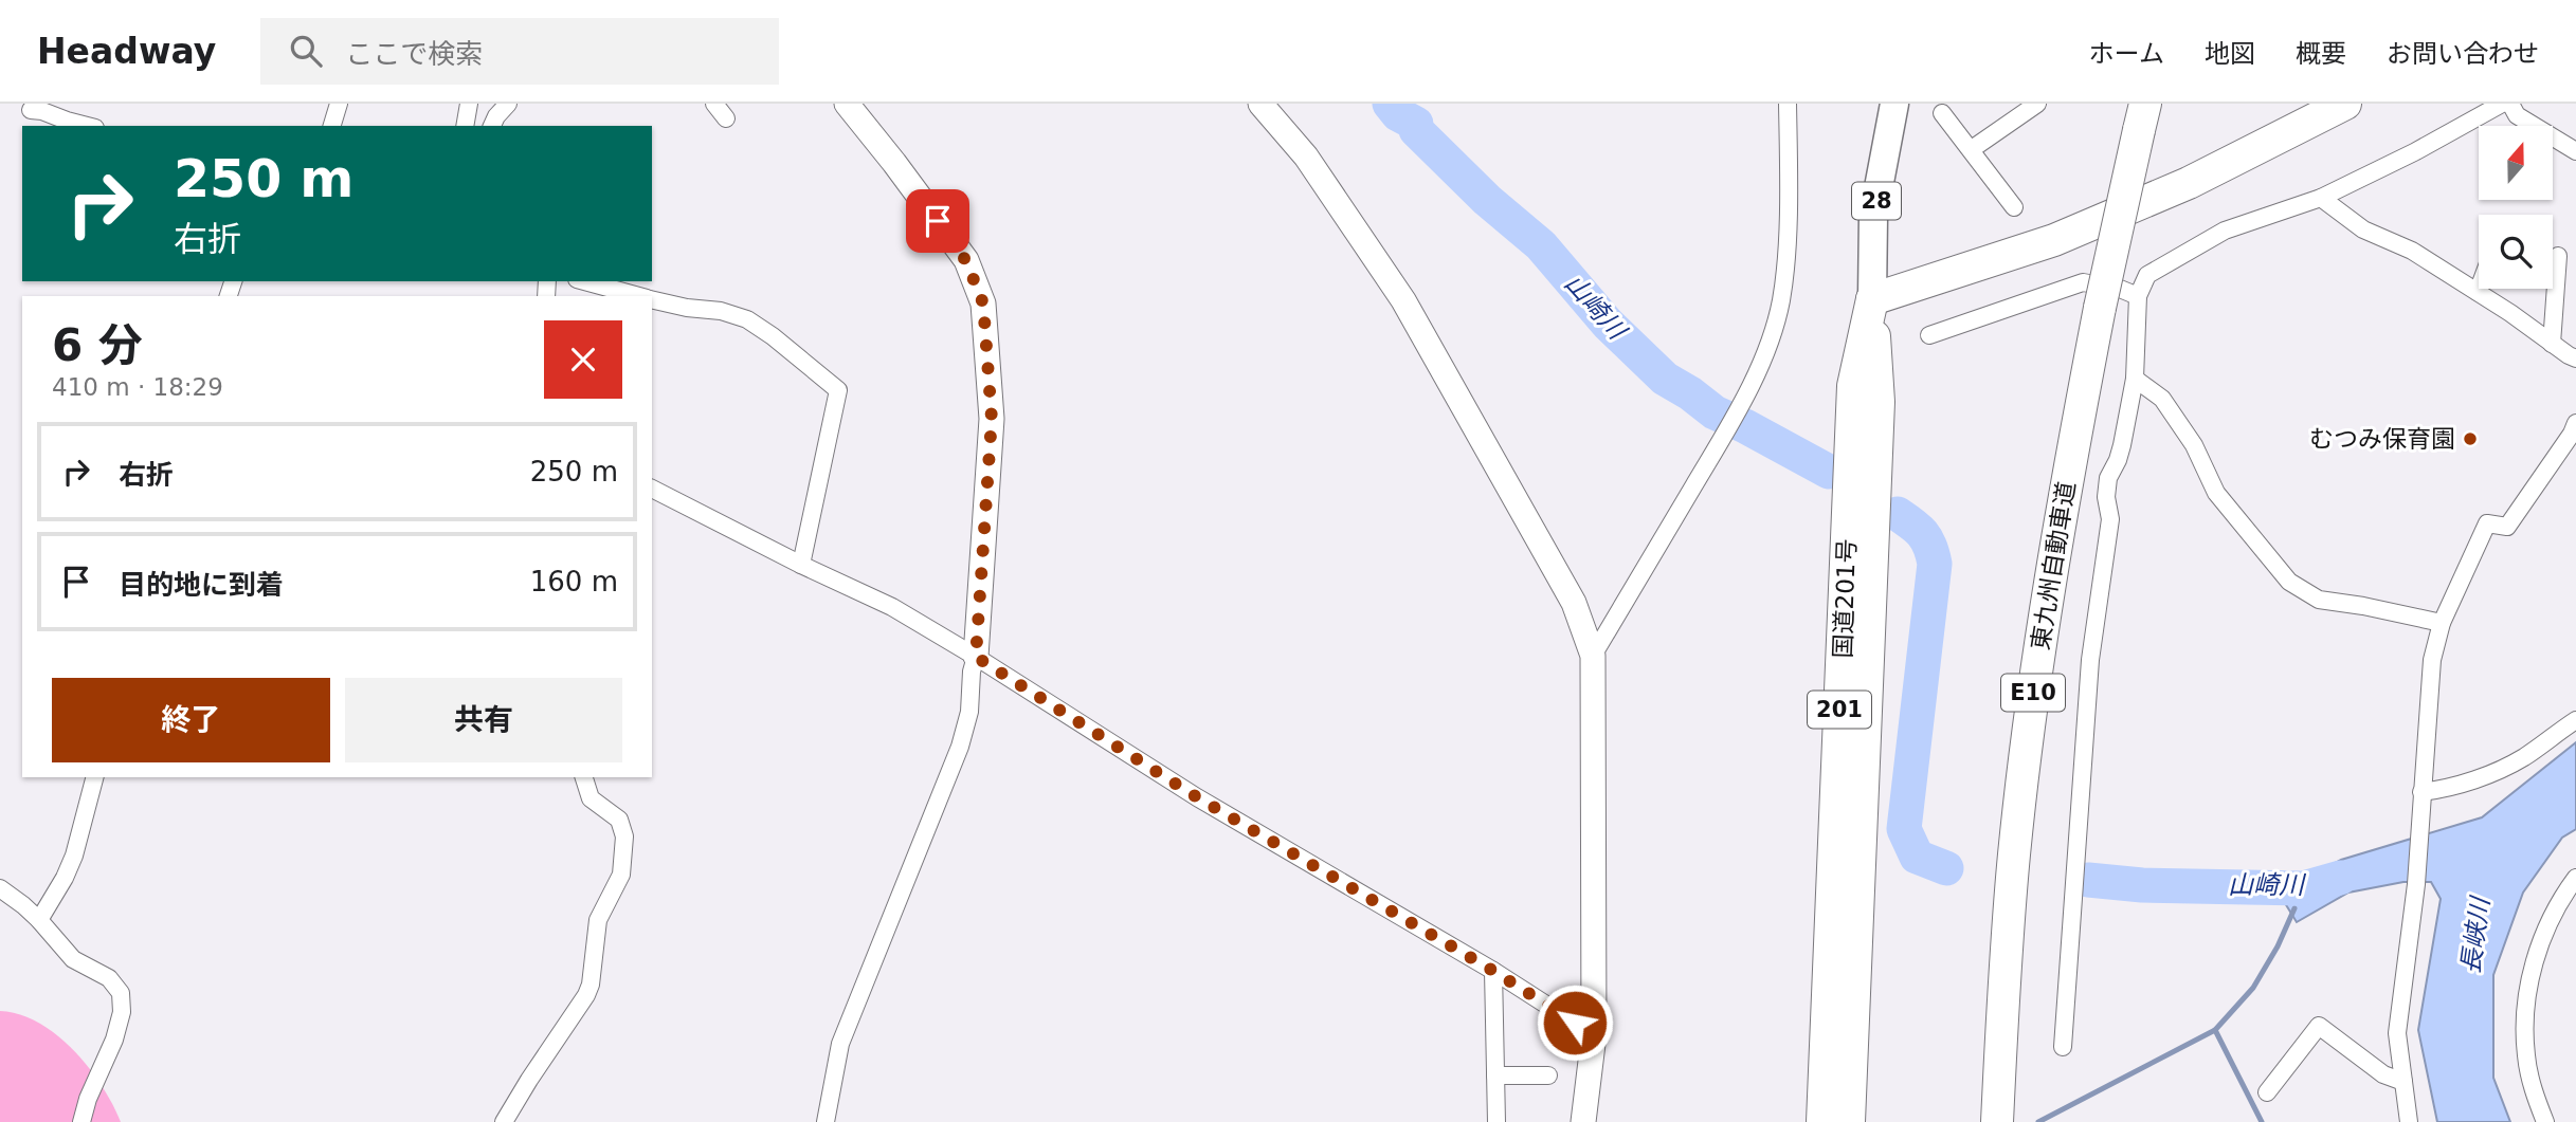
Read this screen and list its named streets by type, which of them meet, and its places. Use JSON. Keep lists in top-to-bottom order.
{
  "streets": {
    "highway": [
      "東九州自動車道",
      "国道201号",
      "E10",
      "201"
    ],
    "main road": ["28"]
  },
  "crossings": [
    ["28", "国道201号"]
  ],
  "water": ["山崎川", "長峡川"],
  "places": ["むつみ保育園"],
  "north": "top",
  "page": {
    "header": "Headway",
    "search": "ここで検索",
    "nav": [
      "ホーム",
      "地図",
      "概要",
      "お問い合わせ"
    ],
    "turn": ["250 m", "右折"],
    "heading": ["6 分", "410 m · 18:29"],
    "list": [
      {
        "name": "右折",
        "value": "250 m"
      },
      {
        "name": "目的地に到着",
        "value": "160 m"
      }
    ],
    "buttons": ["終了", "共有"]
  }
}
